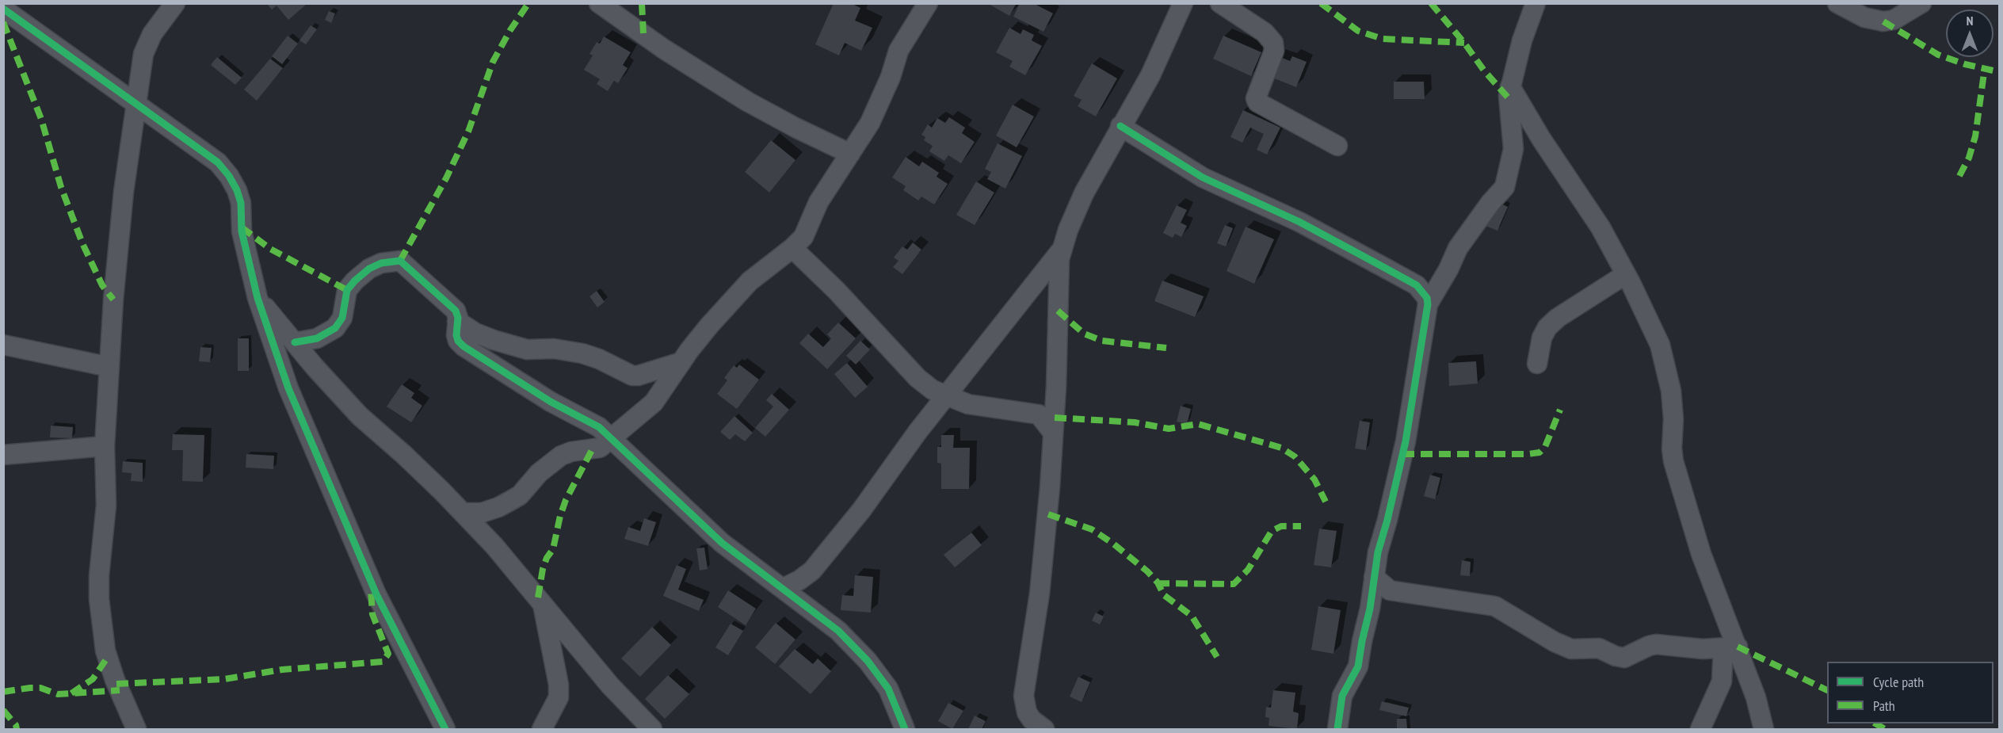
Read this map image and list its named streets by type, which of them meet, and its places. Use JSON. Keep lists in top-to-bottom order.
{
  "legend": ["Cycle path", "Path"],
  "north": "top"
}
